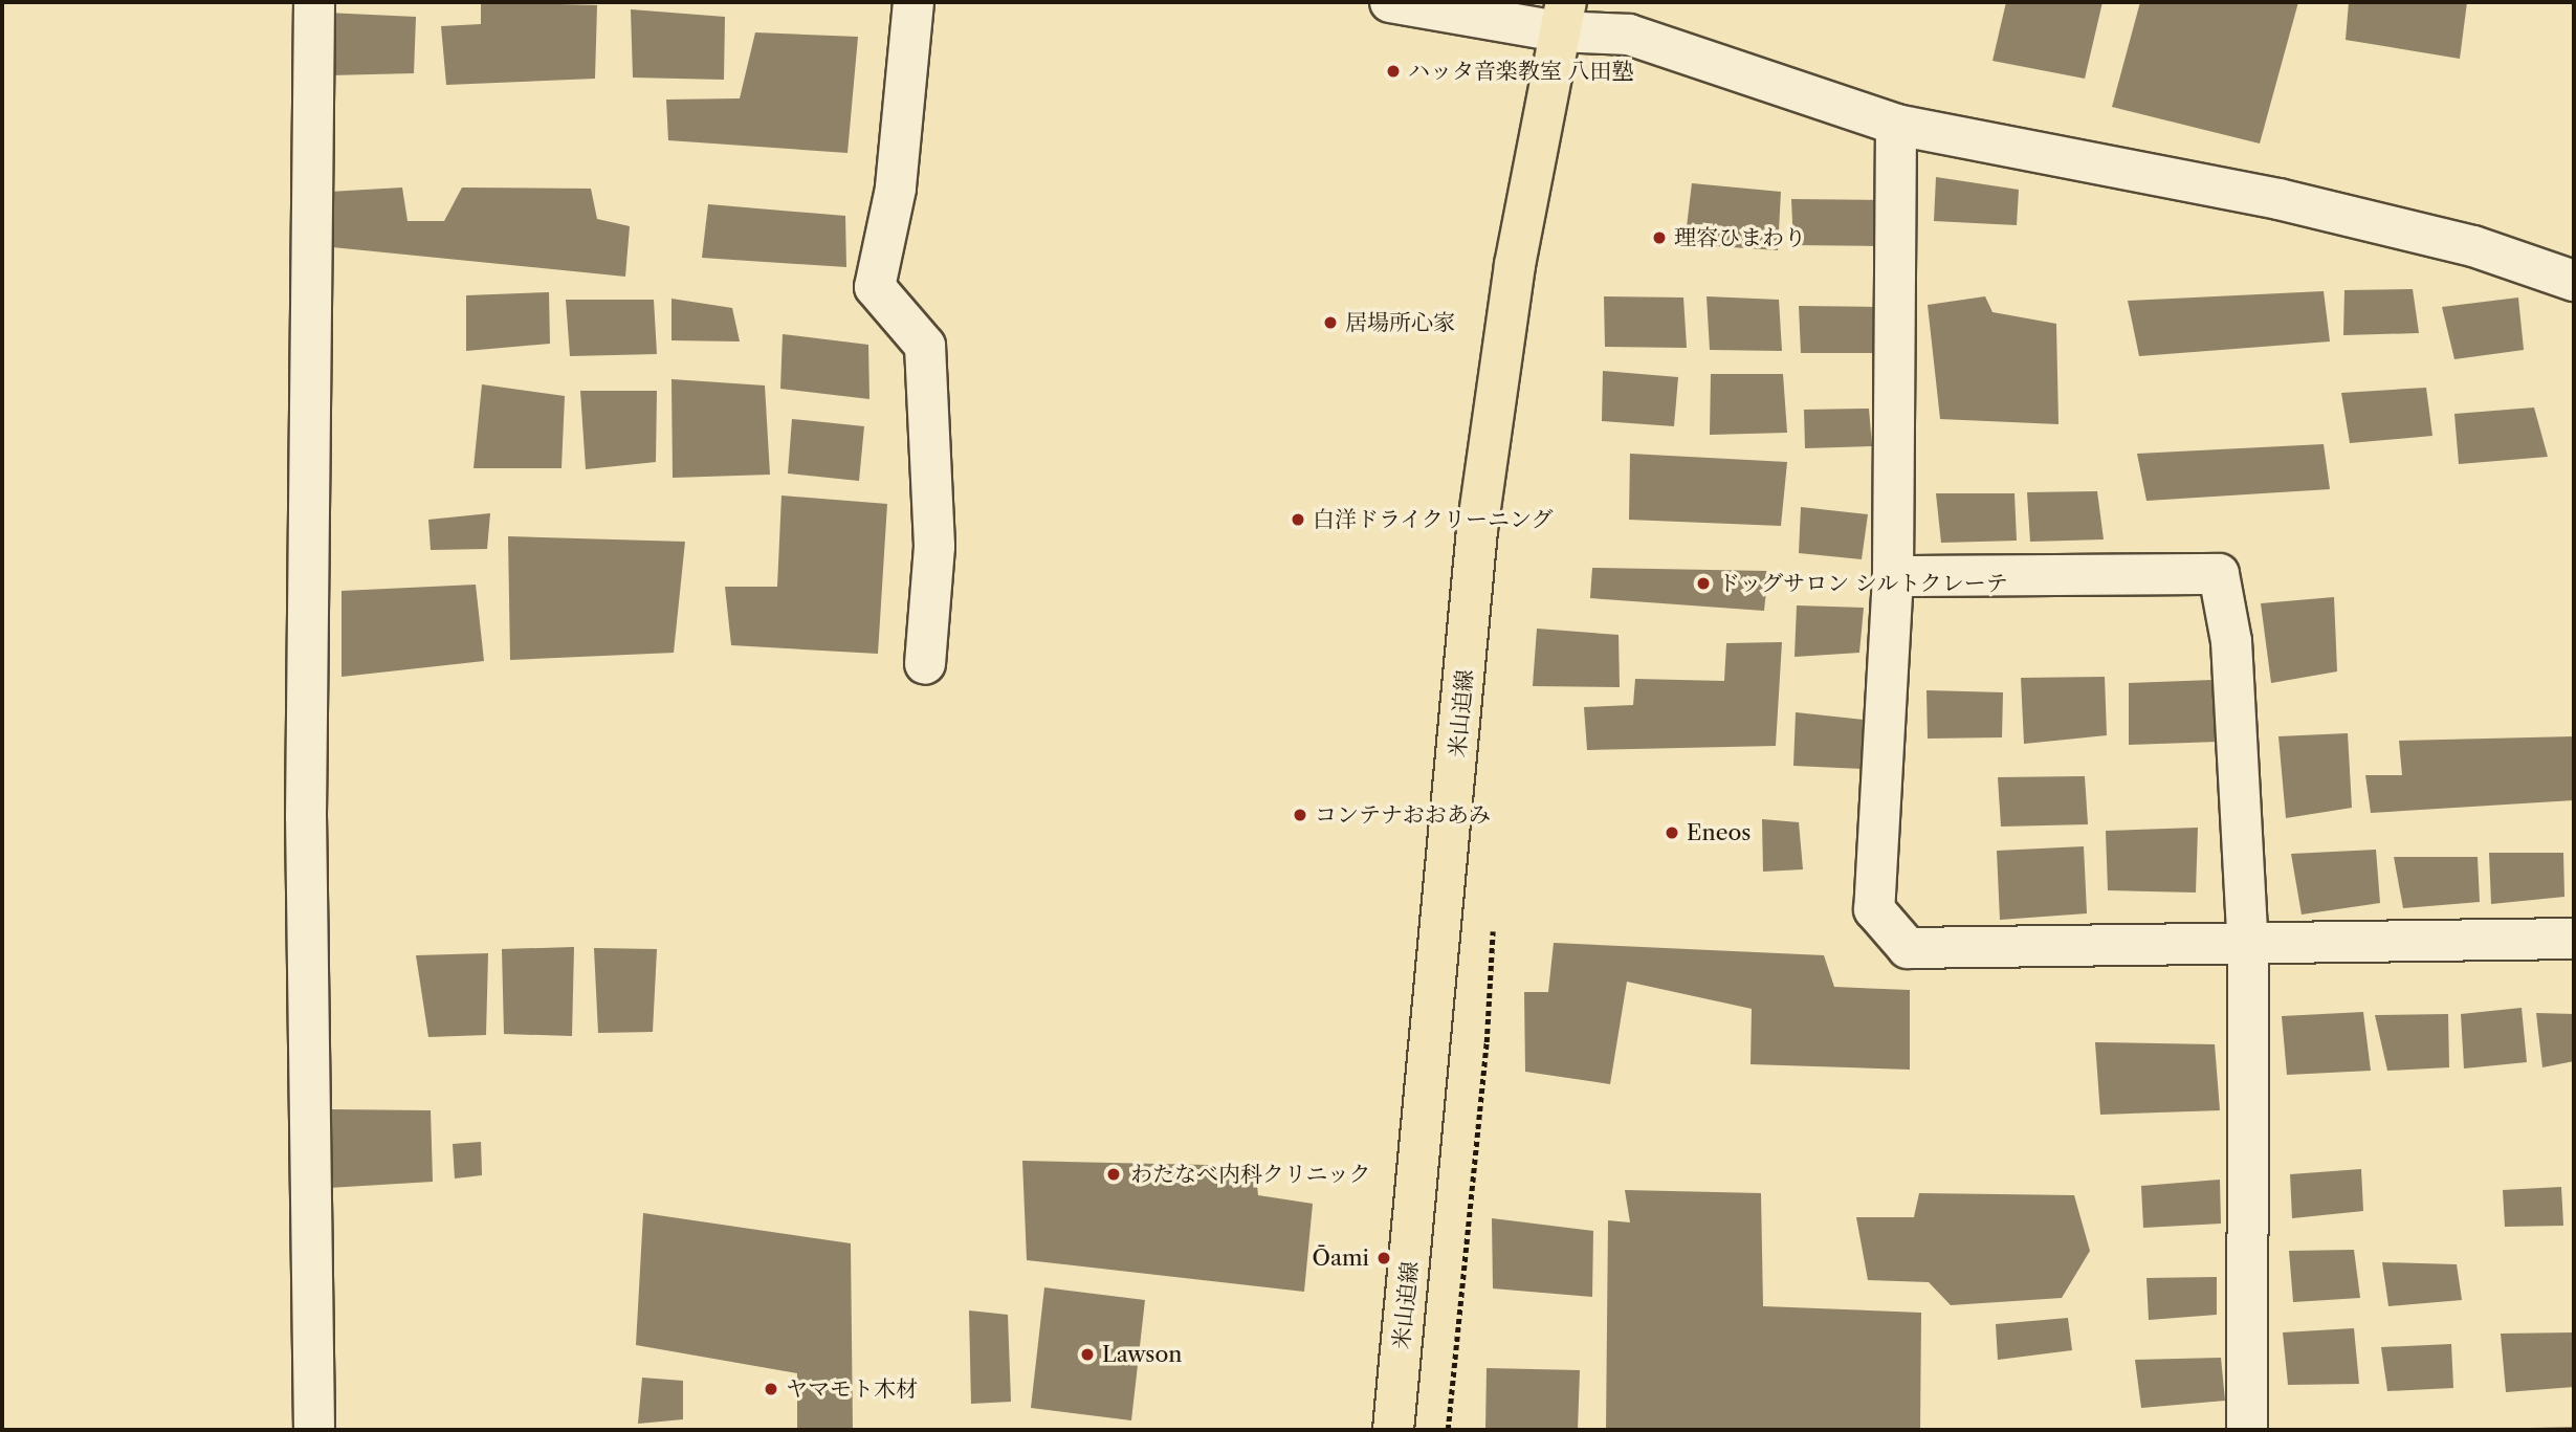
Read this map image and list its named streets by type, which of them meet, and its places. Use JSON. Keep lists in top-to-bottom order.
{
  "streets": {
    "main road": ["米山迫線"]
  },
  "places": [
    "ハッタ音楽教室 八田塾",
    "理容ひまわり",
    "居場所心家",
    "白洋ドライクリーニング",
    "ドッグサロン シルトクレーテ",
    "コンテナおおあみ",
    "Eneos",
    "わたなべ内科クリニック",
    "Ōami",
    "Lawson",
    "ヤマモト木材"
  ]
}
